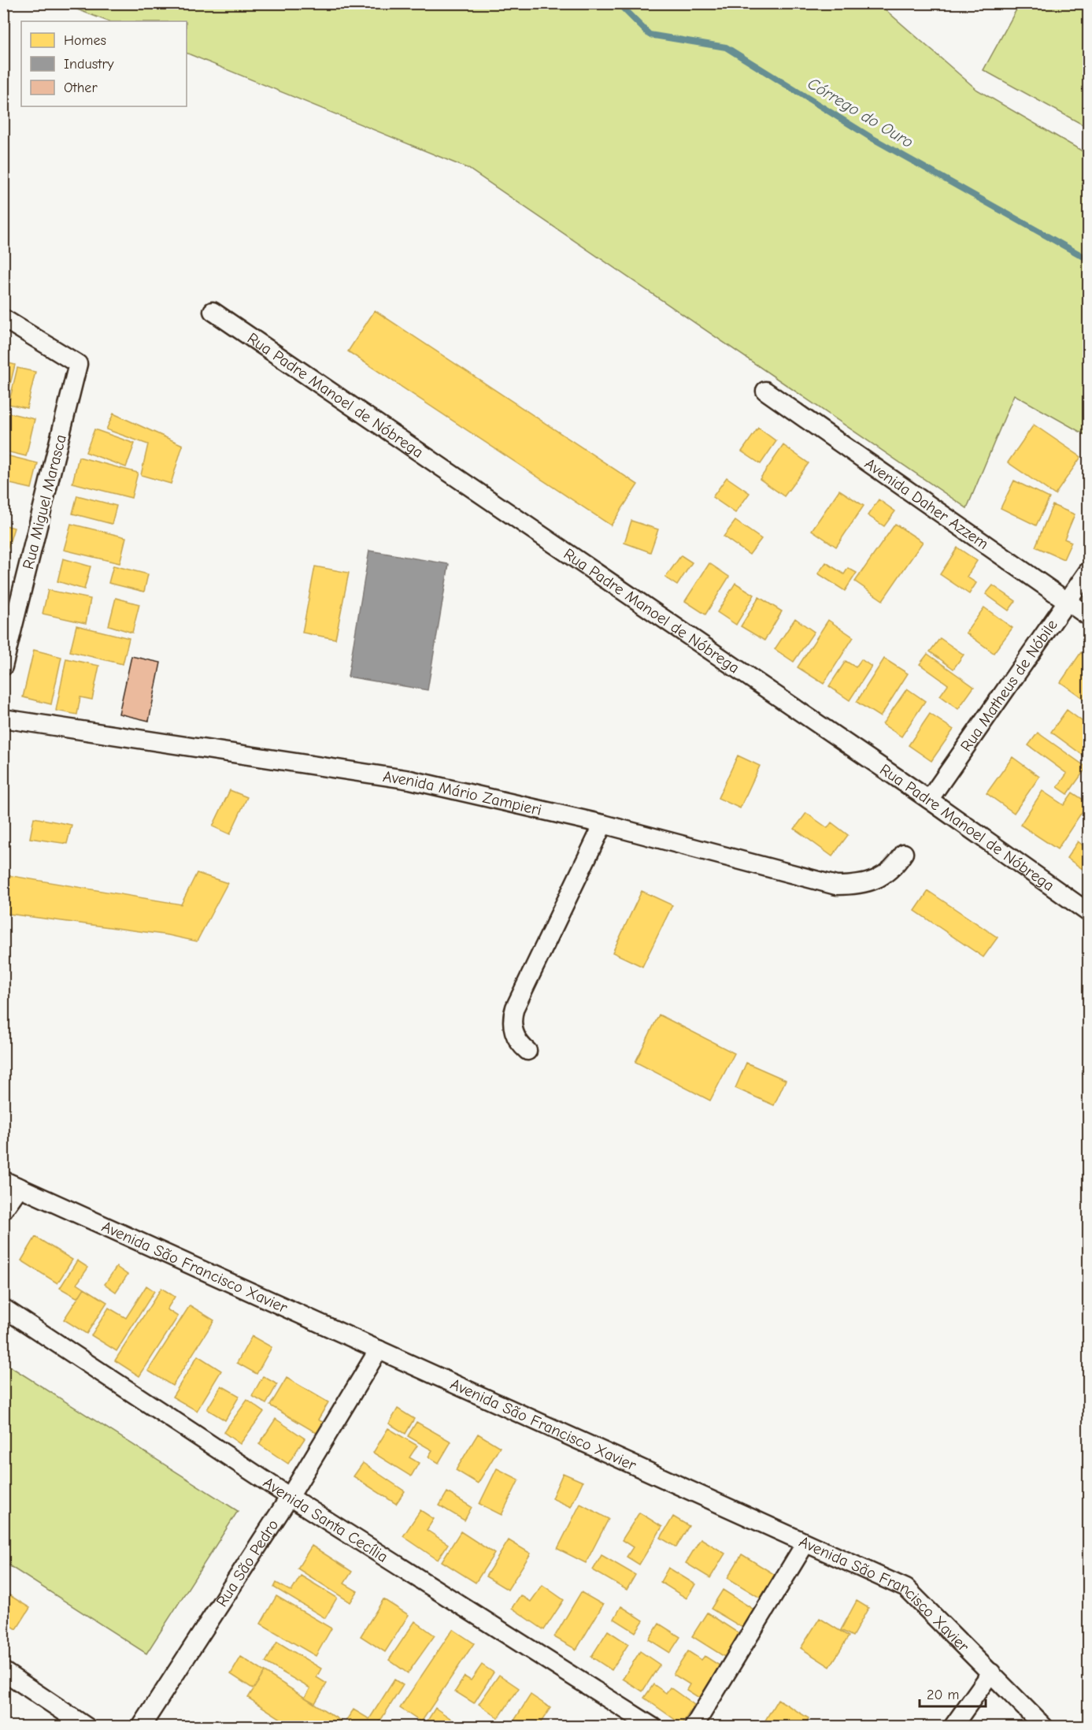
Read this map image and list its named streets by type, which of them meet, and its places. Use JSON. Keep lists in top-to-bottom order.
{
  "streets": {
    "street": [
      "Rua Padre Manoel de Nóbrega",
      "Rua Miguel Marasca",
      "Avenida Daher Azzem",
      "Rua Matheus de Nóbile",
      "Avenida Mário Zampieri",
      "Avenida São Francisco Xavier",
      "Avenida Santa Cecília",
      "Rua São Pedro"
    ]
  },
  "crossings": [
    ["Rua Padre Manoel de Nóbrega", "Rua Matheus de Nóbile"],
    ["Avenida Daher Azzem", "Rua Matheus de Nóbile"],
    ["Avenida São Francisco Xavier", "Rua São Pedro"],
    ["Avenida Santa Cecília", "Rua São Pedro"]
  ],
  "water": ["Córrego do Ouro"],
  "legend": ["Homes", "Industry", "Other"],
  "scale_bar": "20 m"
}
